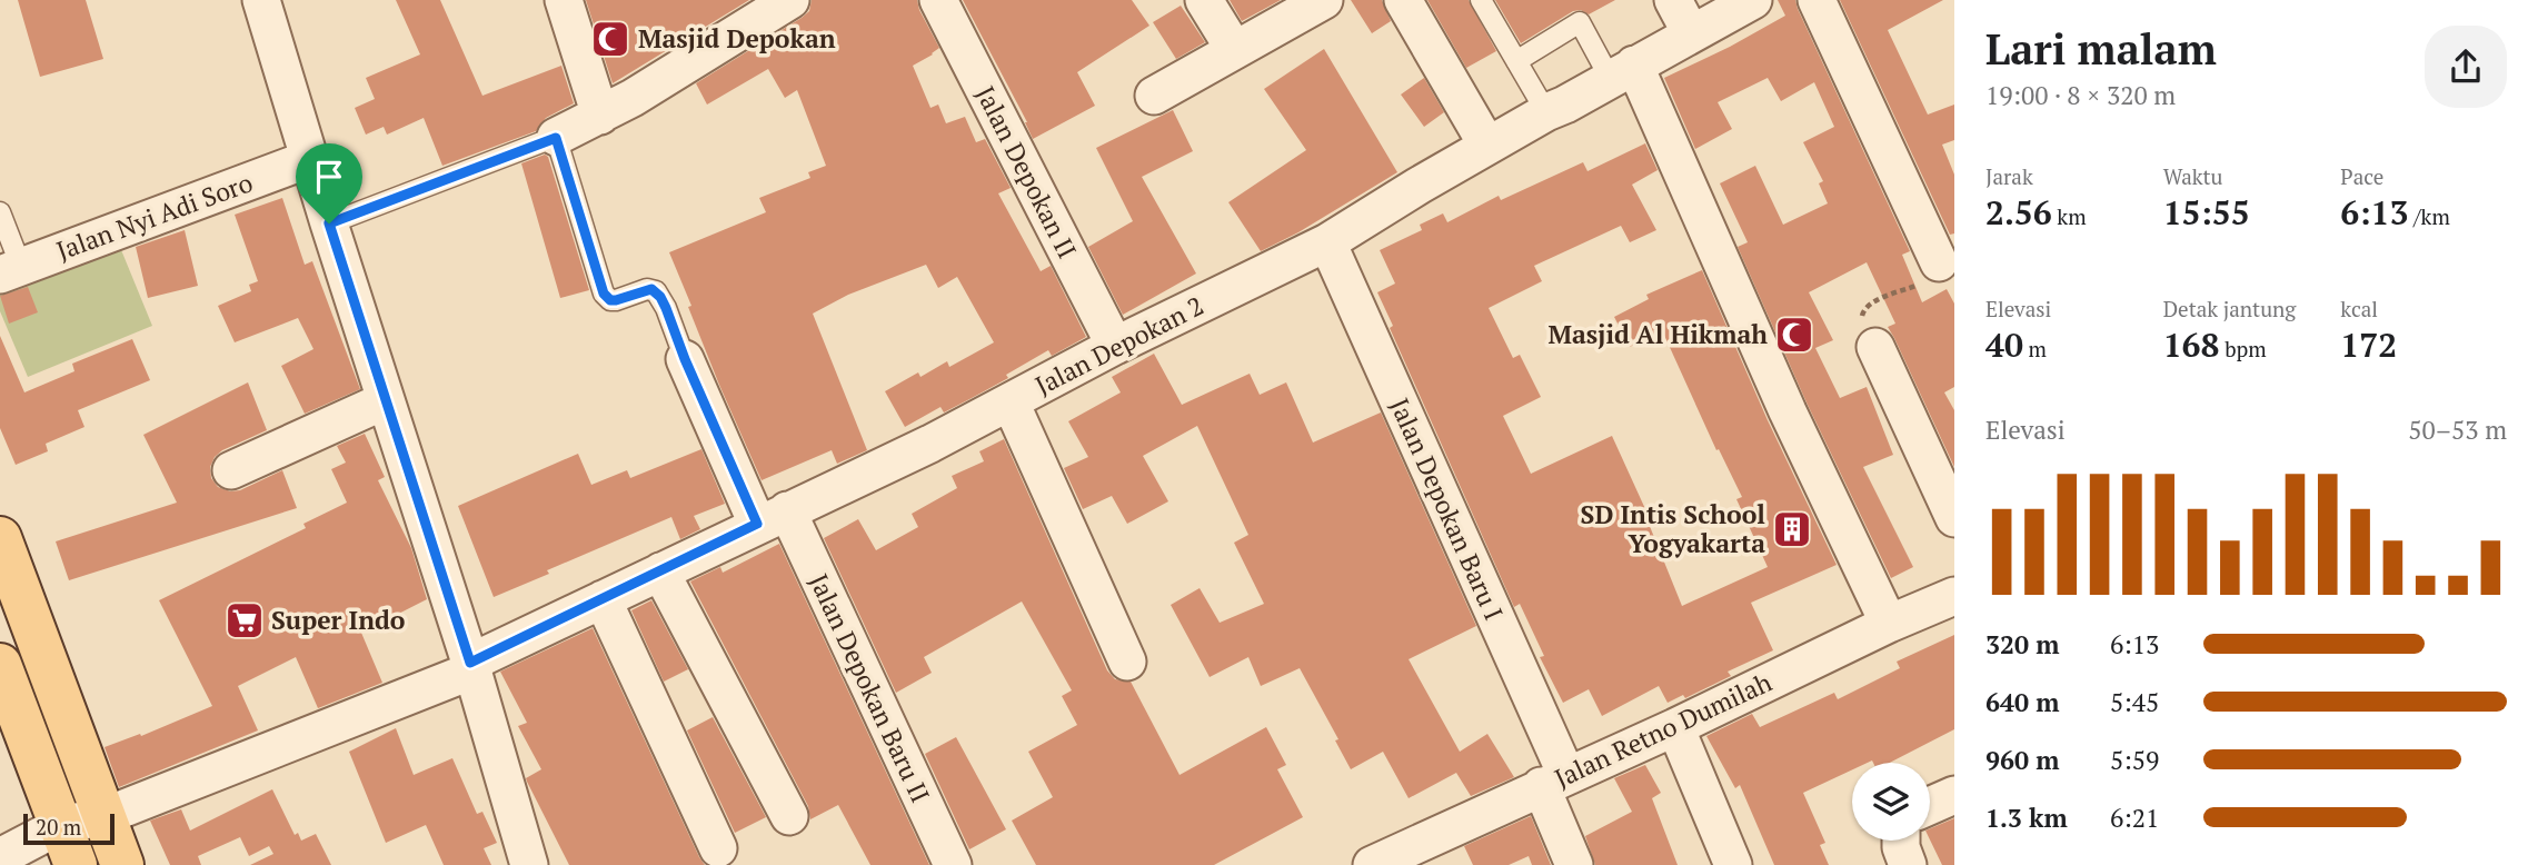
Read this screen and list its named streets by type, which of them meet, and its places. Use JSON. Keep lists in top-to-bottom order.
{
  "streets": {
    "street": [
      "Jalan Depokan II",
      "Jalan Nyi Adi Soro",
      "Jalan Depokan 2",
      "Jalan Depokan Baru I",
      "Jalan Depokan Baru II",
      "Jalan Retno Dumilah"
    ]
  },
  "crossings": [
    ["Jalan Depokan II", "Jalan Depokan 2"],
    ["Jalan Depokan 2", "Jalan Depokan Baru I"],
    ["Jalan Depokan 2", "Jalan Depokan Baru II"],
    ["Jalan Depokan Baru I", "Jalan Retno Dumilah"]
  ],
  "places": {
    "mosque": ["Masjid Depokan", "Masjid Al Hikmah"],
    "building": ["SD Intis School Yogyakarta"],
    "supermarket": ["Super Indo"]
  },
  "scale_bar": "20 m",
  "page": {
    "heading": ["Lari malam", "19:00 · 8 × 320 m"],
    "stats": [
      ["Jarak", "2.56 km"],
      ["Waktu", "15:55"],
      ["Pace", "6:13 /km"],
      ["Elevasi", "40 m"],
      ["Detak jantung", "168 bpm"],
      ["kcal", "172"]
    ],
    "chart": ["Elevasi", "50–53 m"],
    "list": [
      {
        "name": "320 m",
        "note": "6:13"
      },
      {
        "name": "640 m",
        "note": "5:45"
      },
      {
        "name": "960 m",
        "note": "5:59"
      },
      {
        "name": "1.3 km",
        "note": "6:21"
      }
    ],
    "scale": "20 m"
  }
}
